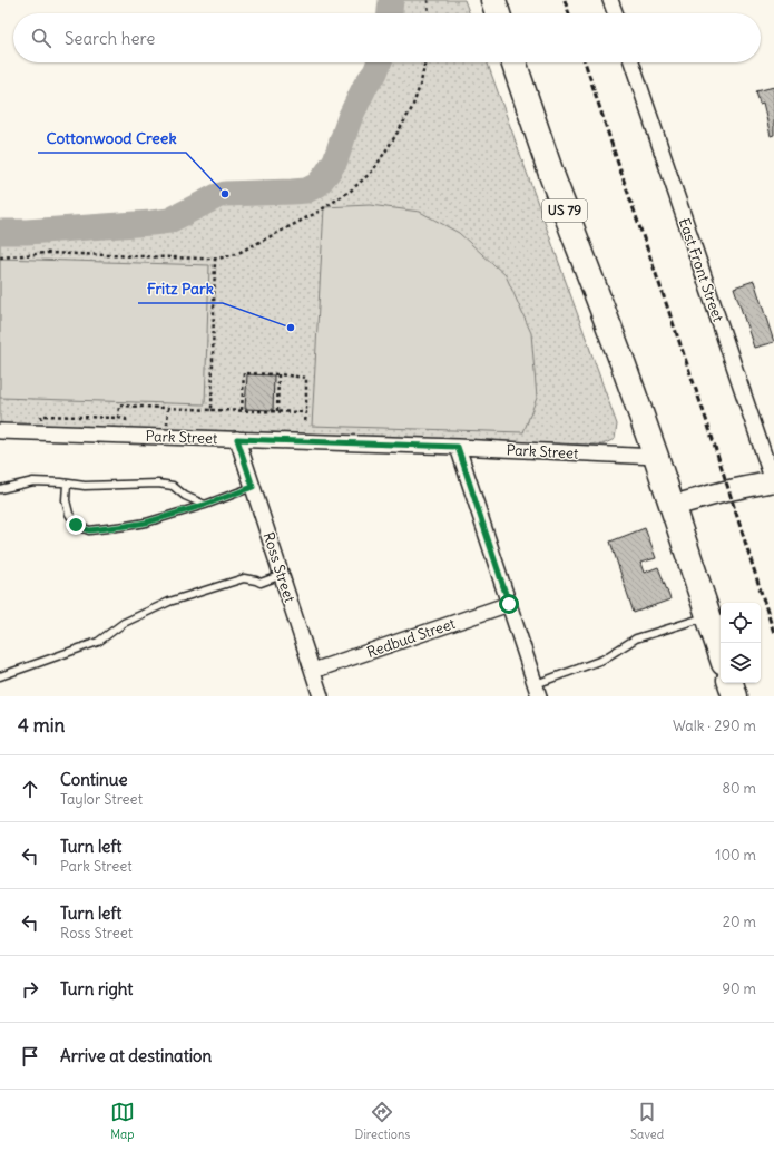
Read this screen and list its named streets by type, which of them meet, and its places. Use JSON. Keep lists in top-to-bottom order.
{
  "streets": {
    "highway": ["US 79"],
    "street": [
      "East Front Street",
      "Park Street",
      "Ross Street",
      "Redbud Street"
    ]
  },
  "crossings": [
    ["US 79", "Park Street"],
    ["Park Street", "Ross Street"],
    ["Ross Street", "Redbud Street"]
  ],
  "places": ["Cottonwood Creek", "Fritz Park"],
  "page": {
    "search": "Search here",
    "heading": ["4 min", "Walk · 290 m"],
    "list": [
      ["Continue", "Taylor Street", "80 m"],
      ["Turn left", "Park Street", "100 m"],
      ["Turn left", "Ross Street", "20 m"],
      ["Turn right", "90 m"],
      "Arrive at destination"
    ],
    "nav": ["Map", "Directions", "Saved"]
  }
}
